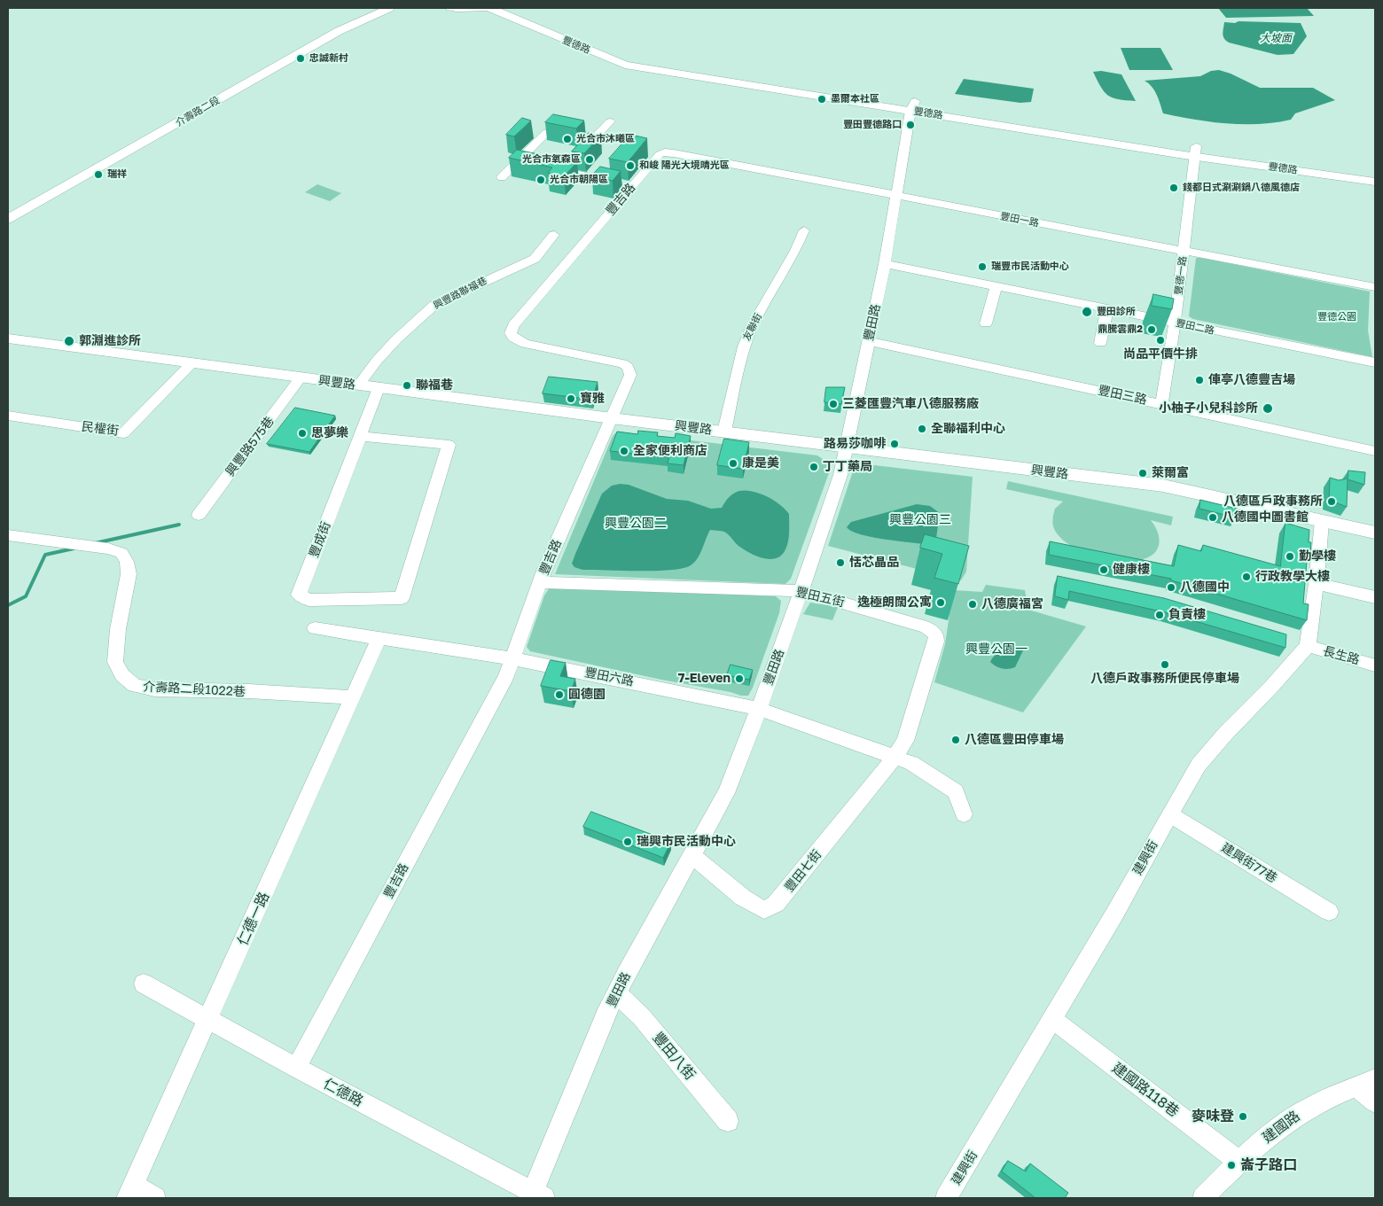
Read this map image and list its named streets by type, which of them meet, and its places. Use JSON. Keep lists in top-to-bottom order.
{
  "streets": {
    "main road": ["豐德路", "介壽路二段", "興豐路"],
    "street": [
      "豐吉路",
      "豐田一路",
      "豐德一路",
      "興豐路聯福巷",
      "豐田路",
      "友聯街",
      "豐田二路",
      "豐田三路",
      "民權街",
      "興豐路575巷",
      "豐成街",
      "豐田五街",
      "長生路",
      "豐田六路",
      "介壽路二段1022巷",
      "建興街",
      "建興街77巷",
      "豐田七街",
      "仁德一路",
      "豐田八街",
      "建國路118巷",
      "仁德路",
      "建國路"
    ]
  },
  "crossings": [
    ["豐德路", "豐德一路"],
    ["豐德路", "豐田路"],
    ["豐吉路", "豐田一路"],
    ["豐吉路", "興豐路"],
    ["豐吉路", "豐田五街"],
    ["豐吉路", "豐田六路"],
    ["豐吉路", "仁德路"],
    ["豐田一路", "豐德一路"],
    ["豐田一路", "豐田路"],
    ["豐德一路", "豐田二路"],
    ["豐德一路", "豐田三路"],
    ["興豐路聯福巷", "興豐路"],
    ["豐田路", "豐田二路"],
    ["豐田路", "興豐路"],
    ["豐田路", "豐田三路"],
    ["豐田路", "豐田五街"],
    ["豐田路", "豐田六路"],
    ["豐田路", "豐田七街"],
    ["豐田路", "豐田八街"],
    ["豐田路", "仁德路"],
    ["友聯街", "興豐路"],
    ["興豐路", "民權街"],
    ["興豐路", "興豐路575巷"],
    ["興豐路", "豐成街"],
    ["豐田五街", "豐田六路"],
    ["豐田五街", "豐田七街"],
    ["長生路", "建興街"],
    ["豐田六路", "豐田七街"],
    ["豐田六路", "仁德一路"],
    ["介壽路二段1022巷", "仁德一路"],
    ["建興街", "建興街77巷"],
    ["建興街", "建國路118巷"],
    ["仁德一路", "仁德路"],
    ["建國路118巷", "建國路"]
  ],
  "water": ["大坡面"],
  "parks": [
    "豐德公園",
    "興豐公園三",
    "興豐公園二",
    "興豐公園一"
  ],
  "places": [
    "忠誠新村",
    "墨爾本社區",
    "豐田豐德路口",
    "光合市沐曦區",
    "光合市氧森區",
    "和峻 陽光大境晴光區",
    "瑞祥",
    "光合市朝陽區",
    "錢都日式涮涮鍋八德風德店",
    "瑞豐市民活動中心",
    "豐田診所",
    "鼎騰雲鼎2",
    "尚品平價牛排",
    "郭淵進診所",
    "俥亭八德豐吉場",
    "聯福巷",
    "寶雅",
    "三菱匯豐汽車八德服務廠",
    "小柚子小兒科診所",
    "全聯福利中心",
    "思夢樂",
    "路易莎咖啡",
    "全家便利商店",
    "康是美",
    "丁丁藥局",
    "萊爾富",
    "八德區戶政事務所",
    "八德國中圖書館",
    "勤學樓",
    "恬芯晶品",
    "健康樓",
    "行政教學大樓",
    "八德國中",
    "逸極朗闊公寓",
    "八德廣福宮",
    "負責樓",
    "八德戶政事務所便民停車場",
    "7-Eleven",
    "圓德園",
    "八德區豐田停車場",
    "瑞興市民活動中心",
    "麥味登",
    "崙子路口"
  ]
}
